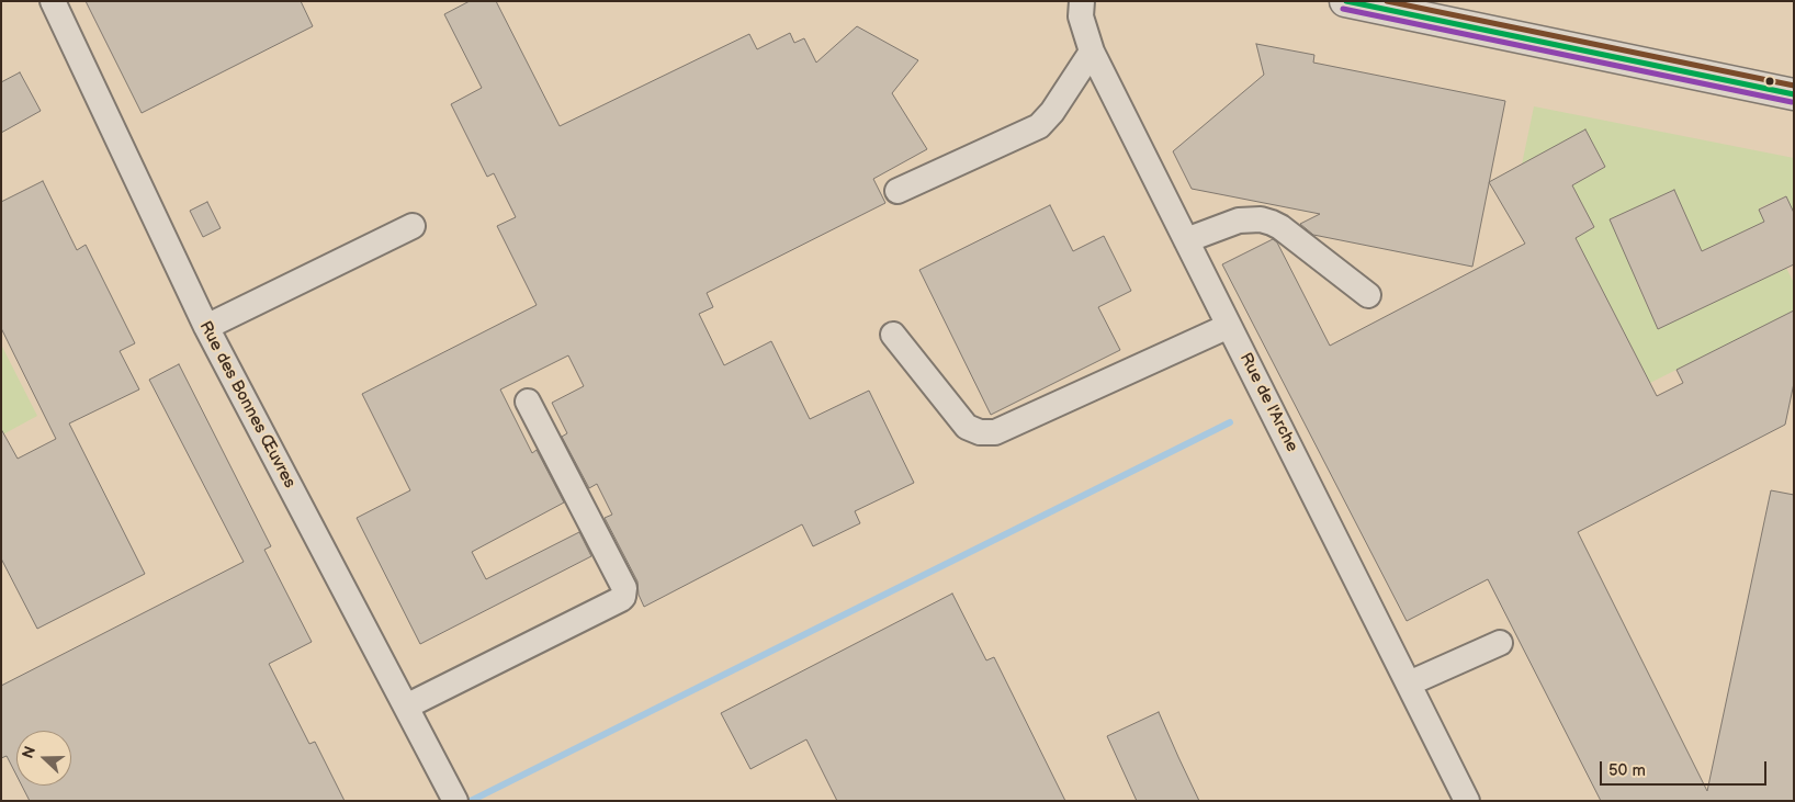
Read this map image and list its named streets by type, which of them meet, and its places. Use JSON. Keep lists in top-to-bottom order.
{
  "streets": {
    "street": ["Rue de l'Arche", "Rue des Bonnes Œuvres"]
  },
  "scale_bar": "50 m",
  "north": "left"
}
